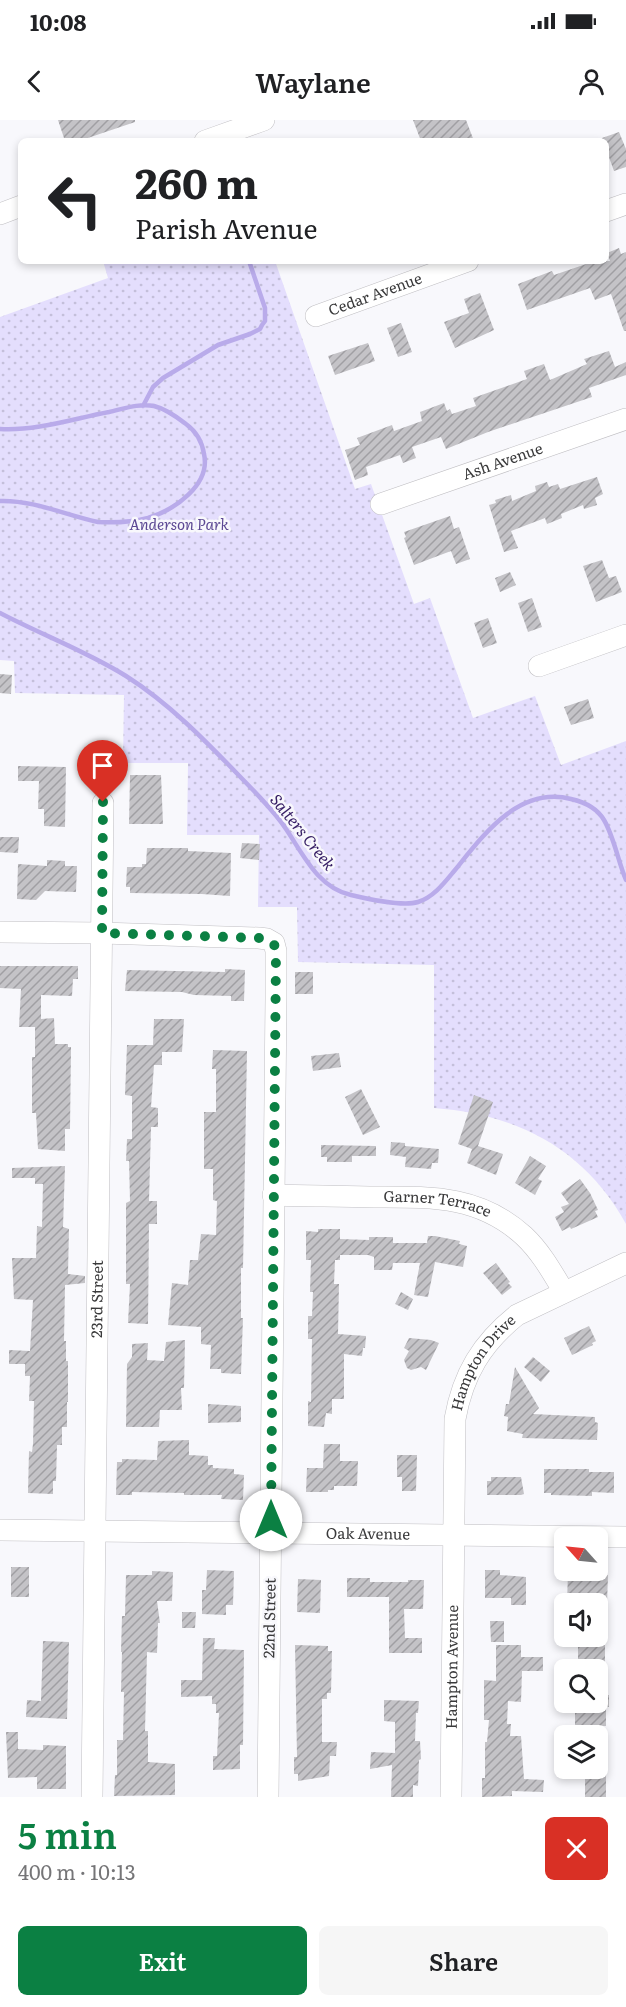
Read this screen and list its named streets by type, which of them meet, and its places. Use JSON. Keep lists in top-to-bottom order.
{
  "streets": {
    "street": [
      "Cedar Avenue",
      "Ash Avenue",
      "Garner Terrace",
      "23rd Street",
      "Hampton Drive",
      "Oak Avenue",
      "22nd Street",
      "Hampton Avenue"
    ]
  },
  "crossings": [
    ["Garner Terrace", "Hampton Drive"],
    ["Garner Terrace", "22nd Street"],
    ["23rd Street", "Oak Avenue"],
    ["23rd Street", "22nd Street"],
    ["Hampton Drive", "Oak Avenue"],
    ["Hampton Drive", "Hampton Avenue"],
    ["Oak Avenue", "22nd Street"],
    ["Oak Avenue", "Hampton Avenue"]
  ],
  "water": ["Salters Creek"],
  "parks": ["Anderson Park"],
  "north": "top left",
  "page": {
    "status": "10:08",
    "header": "Waylane",
    "turn": ["260 m", "Parish Avenue"],
    "heading": ["5 min", "400 m · 10:13"],
    "buttons": ["Exit", "Share"]
  }
}
